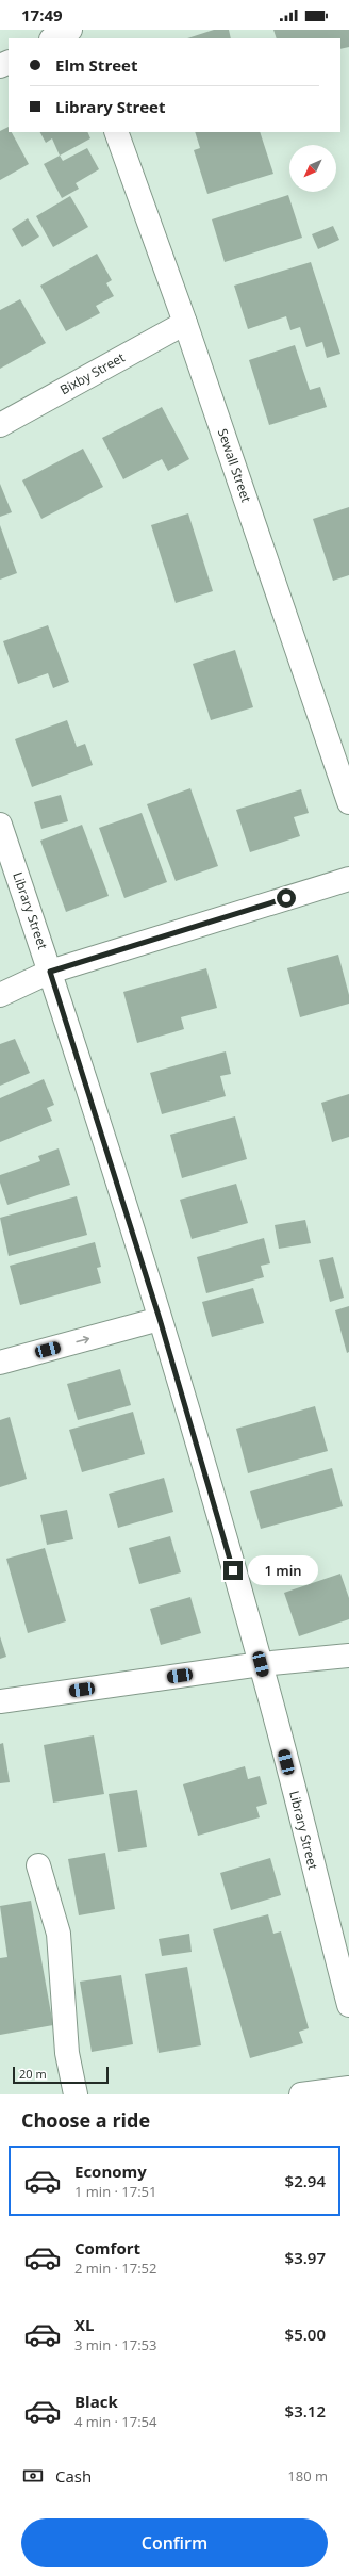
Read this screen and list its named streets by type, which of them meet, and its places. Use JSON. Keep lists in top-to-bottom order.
{
  "streets": {
    "street": ["Bixby Street", "Sewall Street", "Library Street"]
  },
  "crossings": [
    ["Bixby Street", "Sewall Street"]
  ],
  "scale_bar": "20 m",
  "north": "bottom left",
  "page": {
    "status": "17:49",
    "banner": ["Elm Street", "Library Street"],
    "bubble": "1 min",
    "scale": "20 m",
    "heading": "Choose a ride",
    "list": [
      {
        "name": "Economy",
        "note": "1 min · 17:51",
        "value": "$2.94"
      },
      {
        "name": "Comfort",
        "note": "2 min · 17:52",
        "value": "$3.97"
      },
      {
        "name": "XL",
        "note": "3 min · 17:53",
        "value": "$5.00"
      },
      {
        "name": "Black",
        "note": "4 min · 17:54",
        "value": "$3.12"
      }
    ],
    "pay": ["Cash", "180 m"],
    "buttons": "Confirm"
  }
}
